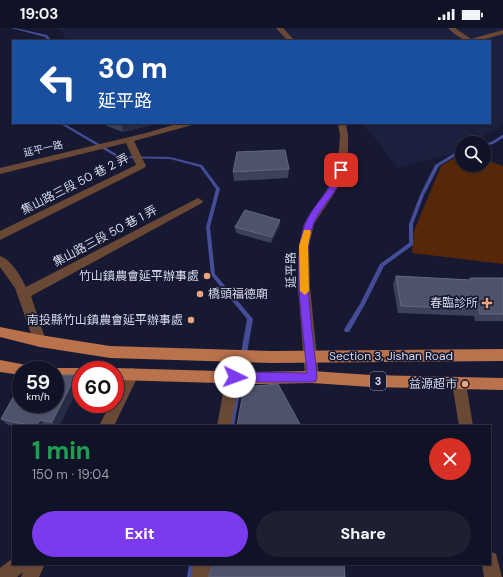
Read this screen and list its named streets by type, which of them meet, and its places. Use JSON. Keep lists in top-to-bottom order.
{
  "streets": {
    "main road": ["Section 3, Jishan Road", "3"],
    "street": [
      "延平一路",
      "集山路三段 50 巷 2 弄",
      "集山路三段 50 巷 1 弄",
      "延平路"
    ]
  },
  "crossings": [
    ["延平一路", "集山路三段 50 巷 2 弄"],
    ["延平路", "Section 3, Jishan Road"],
    ["Section 3, Jishan Road", "3"]
  ],
  "places": {
    "other": [
      "竹山鎮農會延平辦事處",
      "橋頭福德廟",
      "南投縣竹山鎮農會延平辦事處",
      "益源超市"
    ],
    "health": ["春臨診所"]
  },
  "page": {
    "status": "19:03",
    "turn": ["30 m", "延平路"],
    "speed": "59 km/h",
    "limit": "60",
    "heading": ["1 min", "150 m · 19:04"],
    "buttons": ["Exit", "Share"]
  }
}
